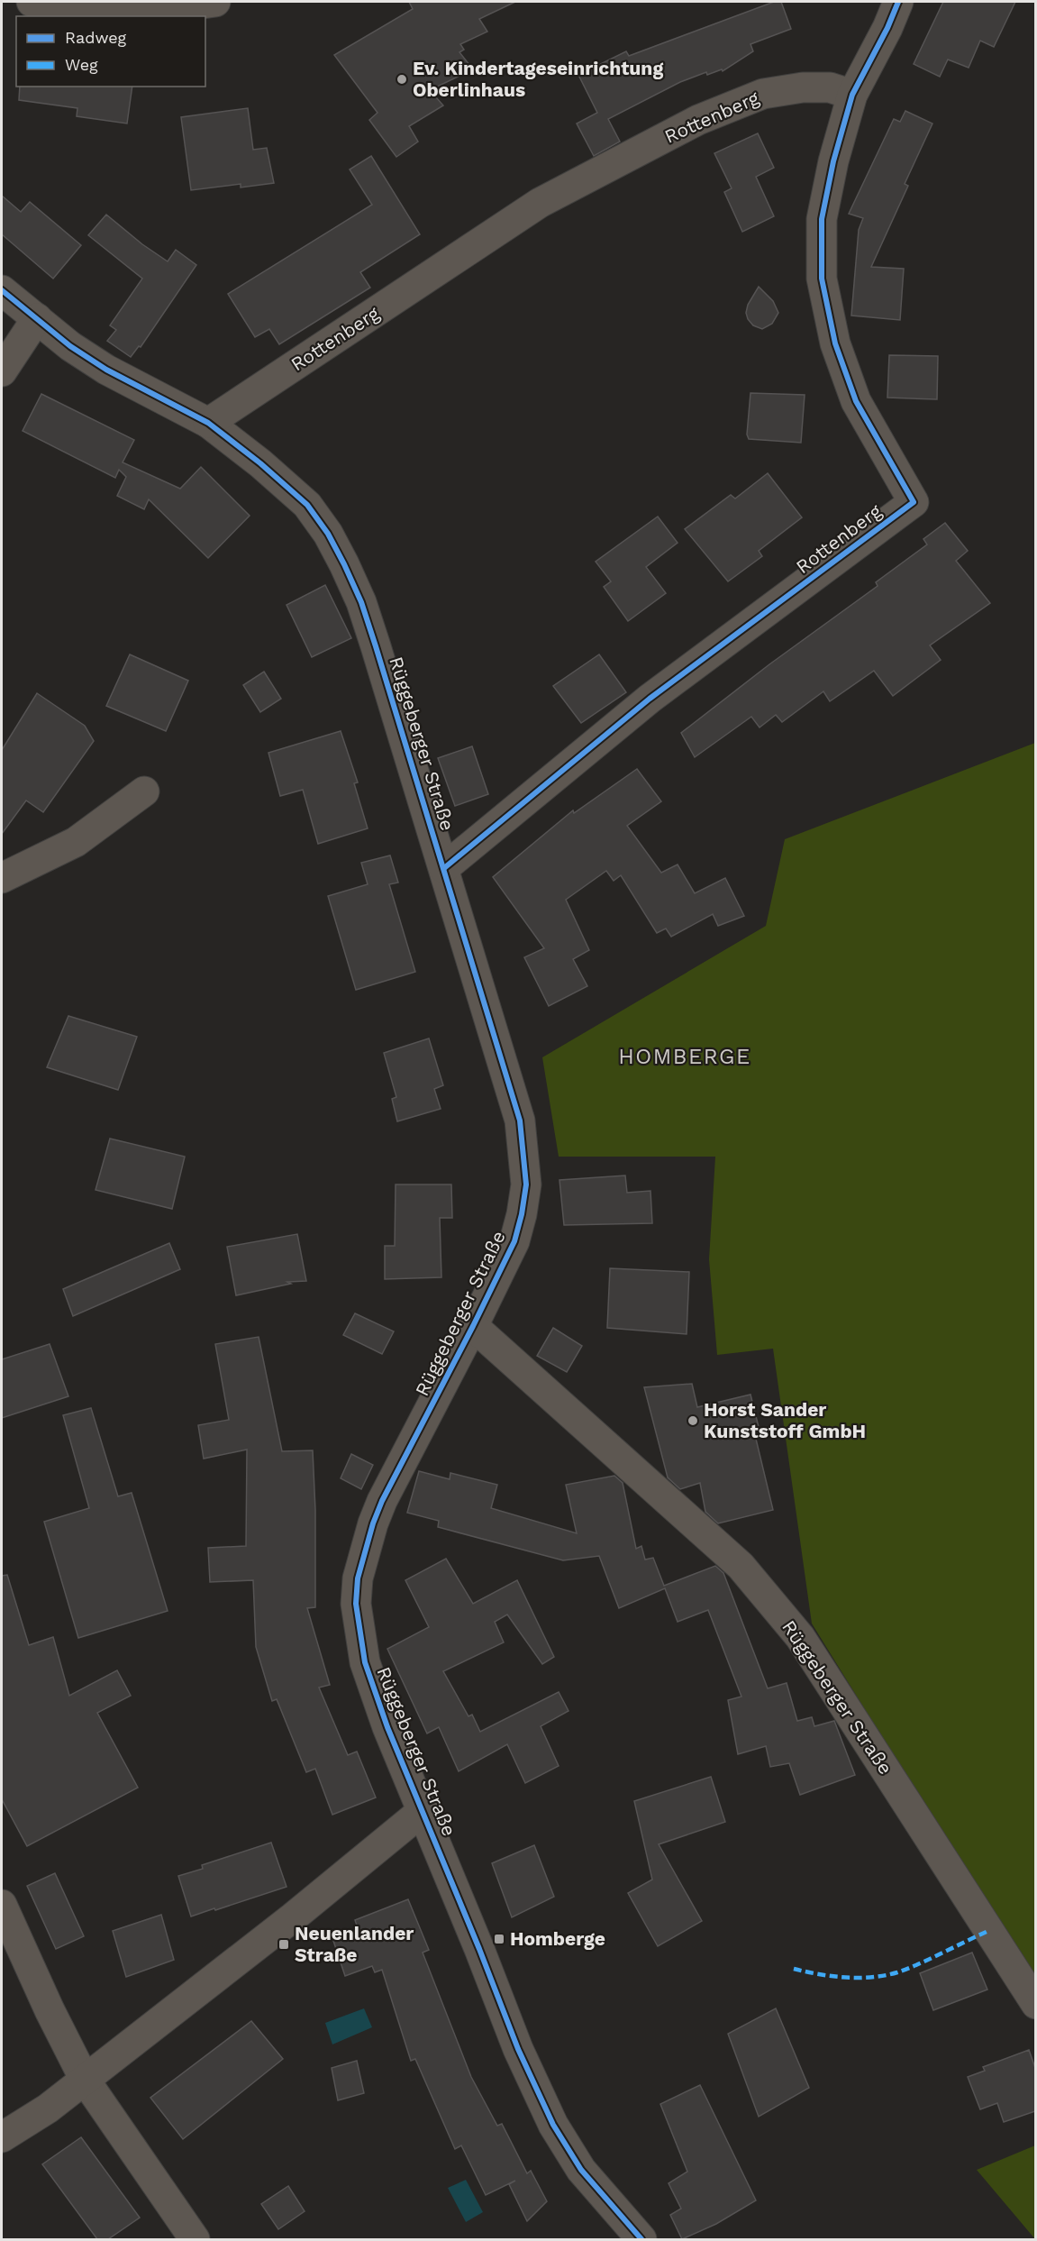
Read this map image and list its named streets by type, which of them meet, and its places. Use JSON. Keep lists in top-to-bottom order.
{
  "streets": {
    "street": ["Rottenberg", "Rüggeberger Straße"]
  },
  "crossings": [
    ["Rottenberg", "Rüggeberger Straße"]
  ],
  "districts": ["HOMBERGE"],
  "places": {
    "other": ["Ev. Kindertageseinrichtung Oberlinhaus", "Horst Sander Kunststoff GmbH"],
    "transit": ["Homberge", "Neuenlander Straße"]
  },
  "legend": ["Radweg", "Weg"]
}
